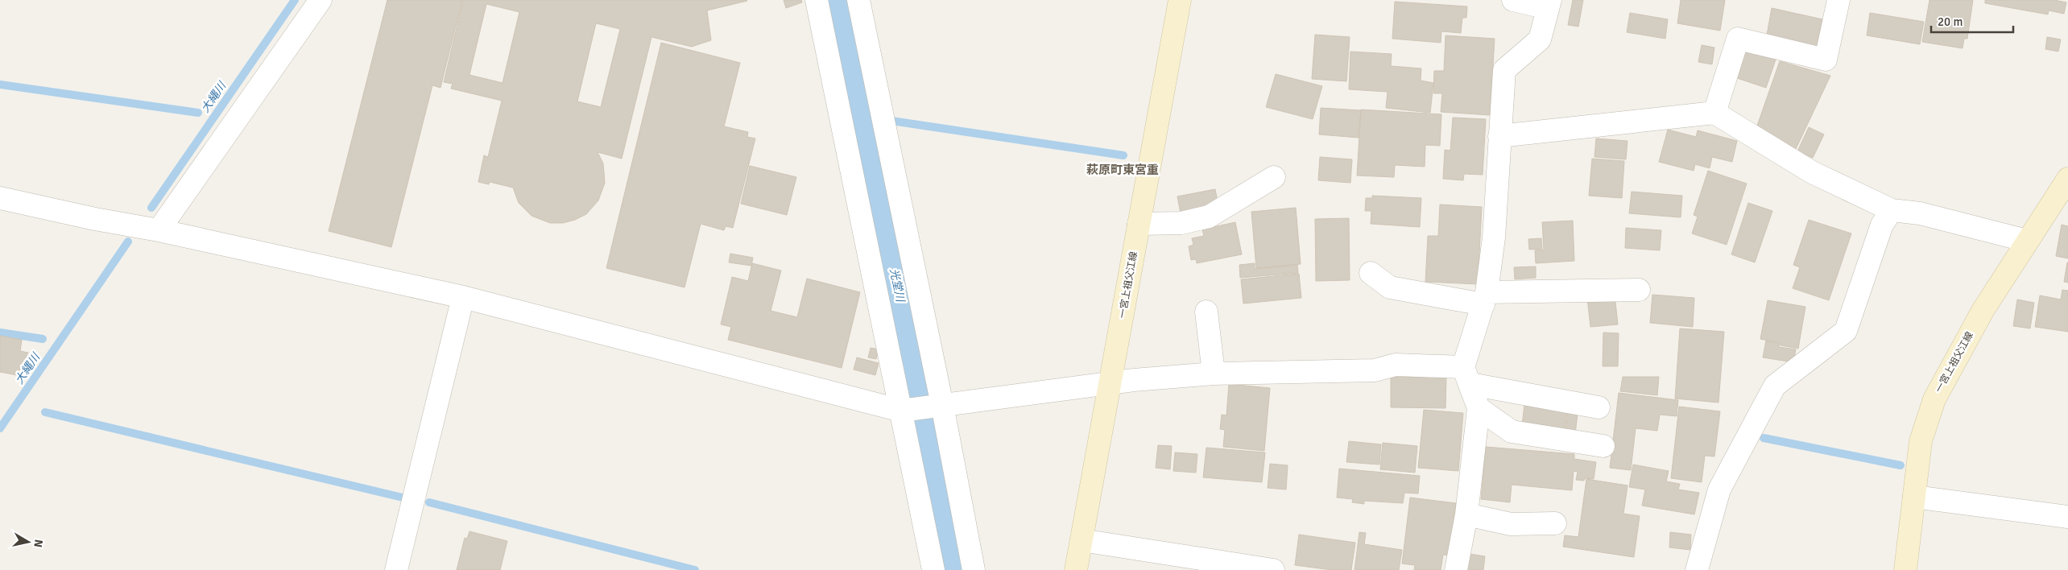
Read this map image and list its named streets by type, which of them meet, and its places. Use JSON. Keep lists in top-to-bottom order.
{
  "streets": {
    "main road": ["一宮上祖父江線"]
  },
  "districts": ["萩原町東宮重"],
  "water": ["大縄川", "光堂川"],
  "scale_bar": "20 m",
  "north": "right"
}
